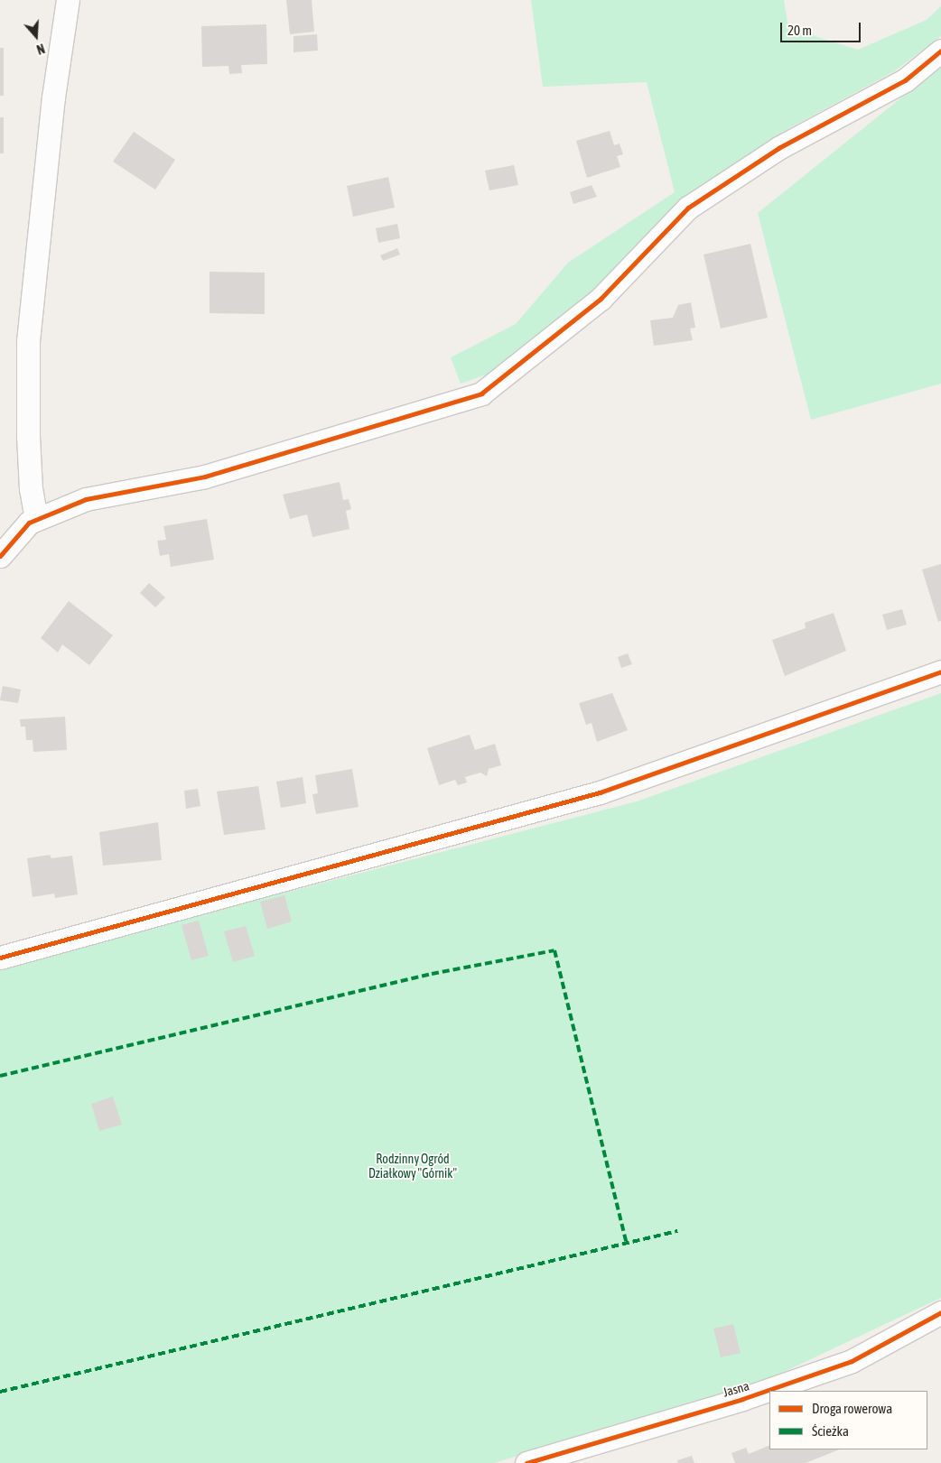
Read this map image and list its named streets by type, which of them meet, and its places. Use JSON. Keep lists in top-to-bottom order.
{
  "streets": {
    "street": ["Jasna"]
  },
  "parks": ["Rodzinny Ogród Działkowy \"Górnik\""],
  "legend": ["Droga rowerowa", "Ścieżka"],
  "scale_bar": "20 m",
  "north": "bottom"
}
